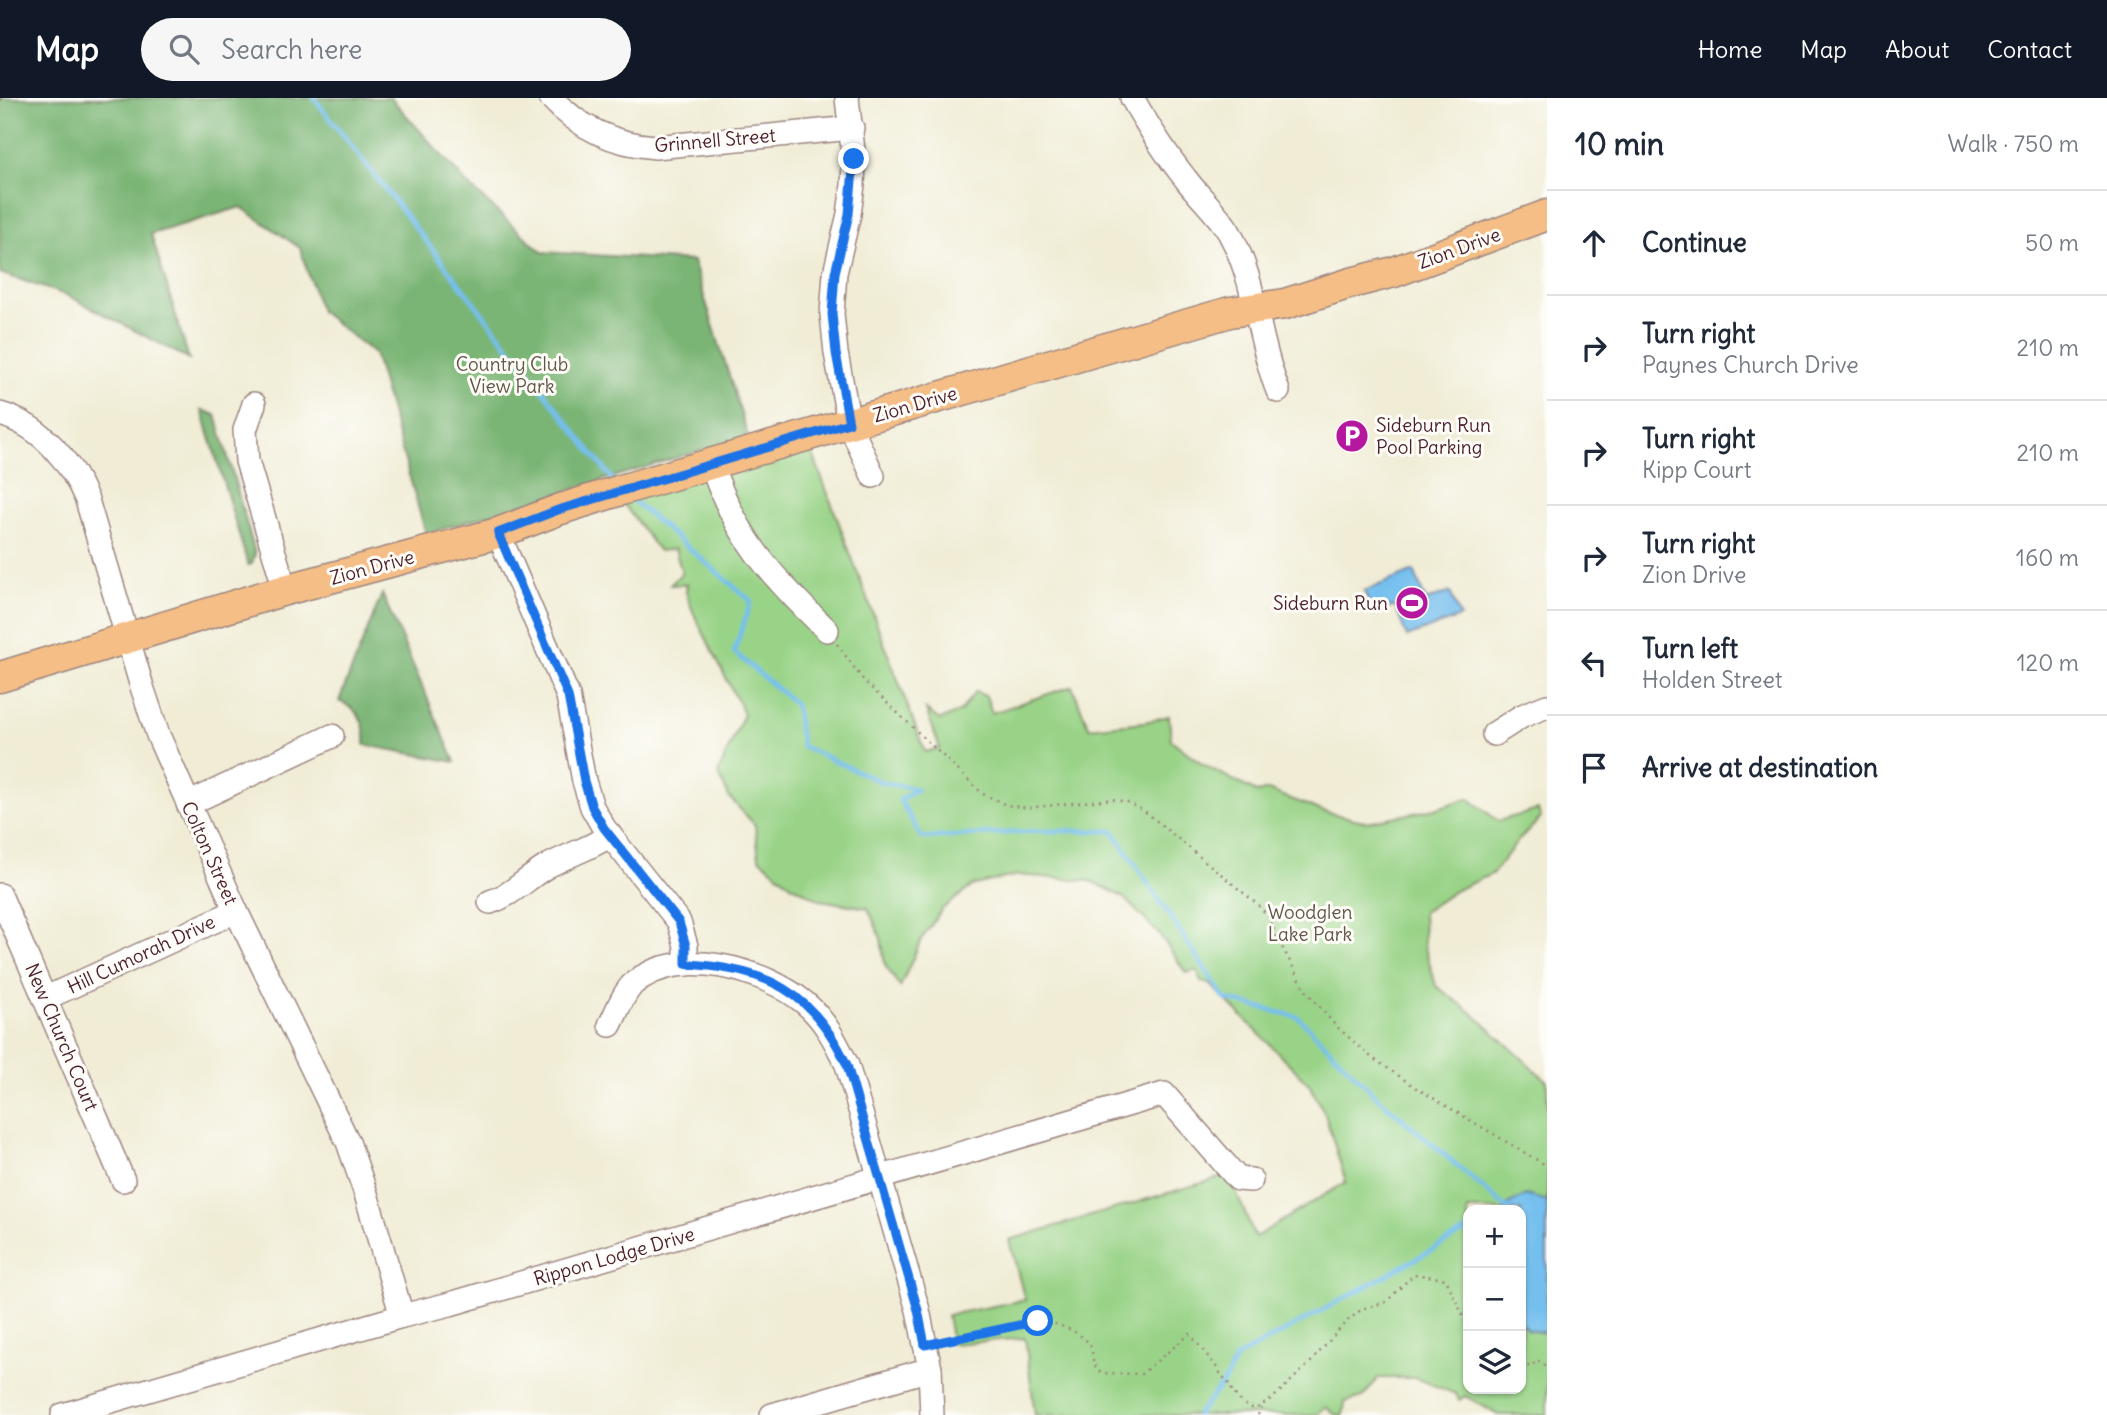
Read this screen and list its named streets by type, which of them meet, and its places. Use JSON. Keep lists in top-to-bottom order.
{
  "streets": {
    "main road": ["Zion Drive"],
    "street": [
      "Grinnell Street",
      "Colton Street",
      "Hill Cumorah Drive",
      "New Church Court",
      "Rippon Lodge Drive"
    ]
  },
  "crossings": [
    ["Zion Drive", "Colton Street"],
    ["Colton Street", "Hill Cumorah Drive"],
    ["Colton Street", "Rippon Lodge Drive"],
    ["Hill Cumorah Drive", "New Church Court"]
  ],
  "parks": ["Country Club View Park", "Woodglen Lake Park"],
  "places": {
    "parking": ["Sideburn Run Pool Parking"],
    "sports": ["Sideburn Run"]
  },
  "page": {
    "header": "Map",
    "search": "Search here",
    "nav": [
      "Home",
      "Map",
      "About",
      "Contact"
    ],
    "heading": ["10 min", "Walk · 750 m"],
    "list": [
      ["Continue", "50 m"],
      ["Turn right", "Paynes Church Drive", "210 m"],
      ["Turn right", "Kipp Court", "210 m"],
      ["Turn right", "Zion Drive", "160 m"],
      ["Turn left", "Holden Street", "120 m"],
      "Arrive at destination"
    ],
    "map_buttons": ["+", "−"]
  }
}
